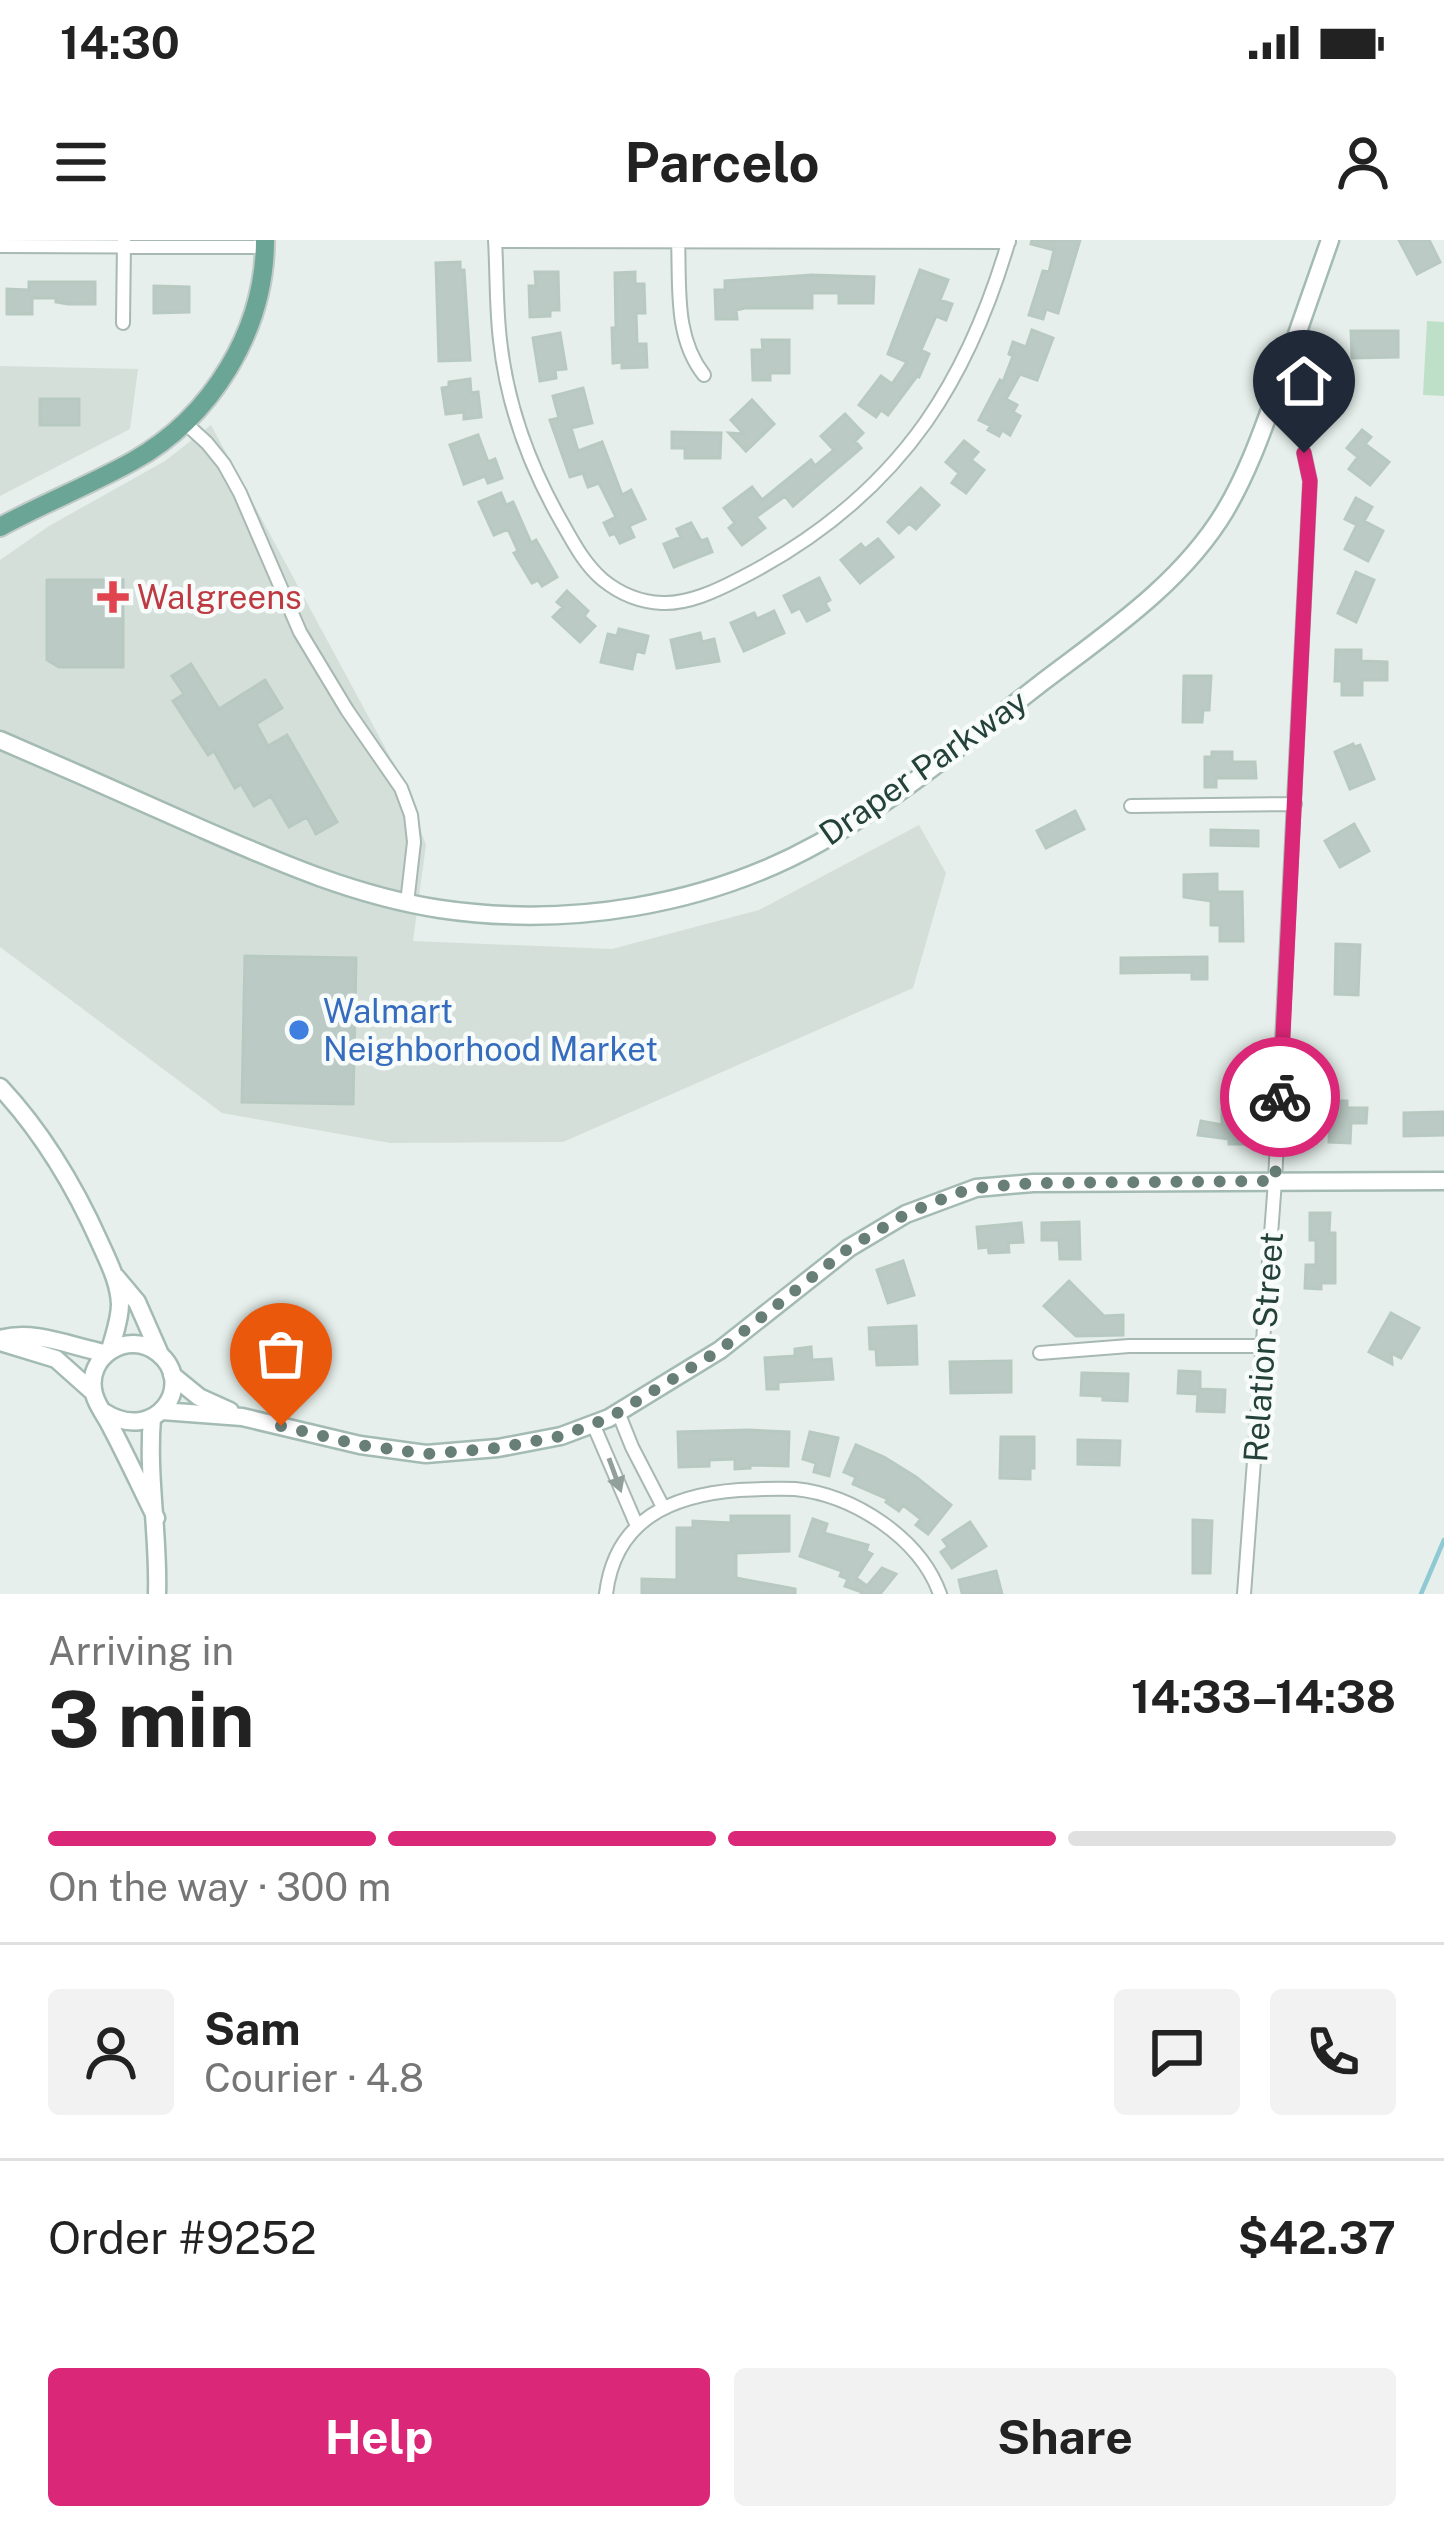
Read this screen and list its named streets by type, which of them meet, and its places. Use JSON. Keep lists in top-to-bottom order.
{
  "streets": {
    "main road": ["Draper Parkway"],
    "street": ["Relation Street"]
  },
  "places": {
    "health": ["Walgreens"],
    "other": ["Walmart Neighborhood Market"]
  },
  "page": {
    "status": "14:30",
    "header": "Parcelo",
    "heading": ["3 min", "Arriving in", "14:33–14:38"],
    "panel": [
      "Sam",
      "Courier · 4.8",
      "Order #9252",
      "$42.37"
    ],
    "bar": "On the way · 300 m",
    "buttons": ["Help", "Share"]
  }
}
